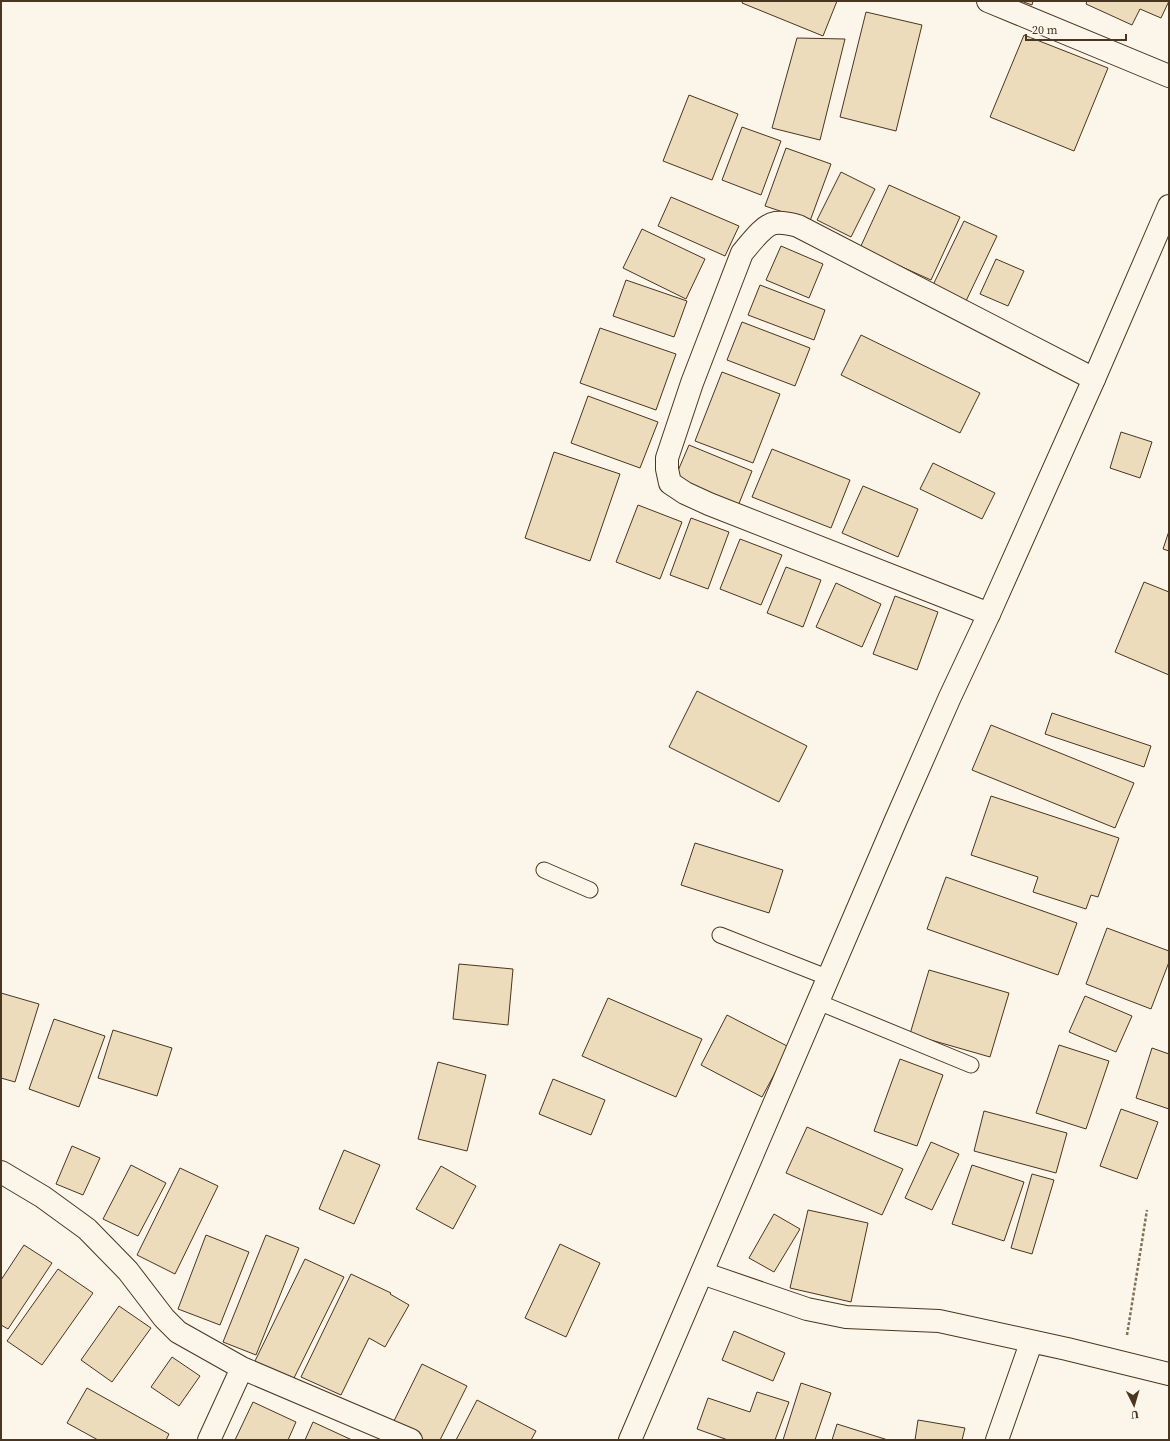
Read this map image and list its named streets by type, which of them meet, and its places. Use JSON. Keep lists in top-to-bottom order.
{
  "scale_bar": "20 m",
  "north": "bottom"
}
